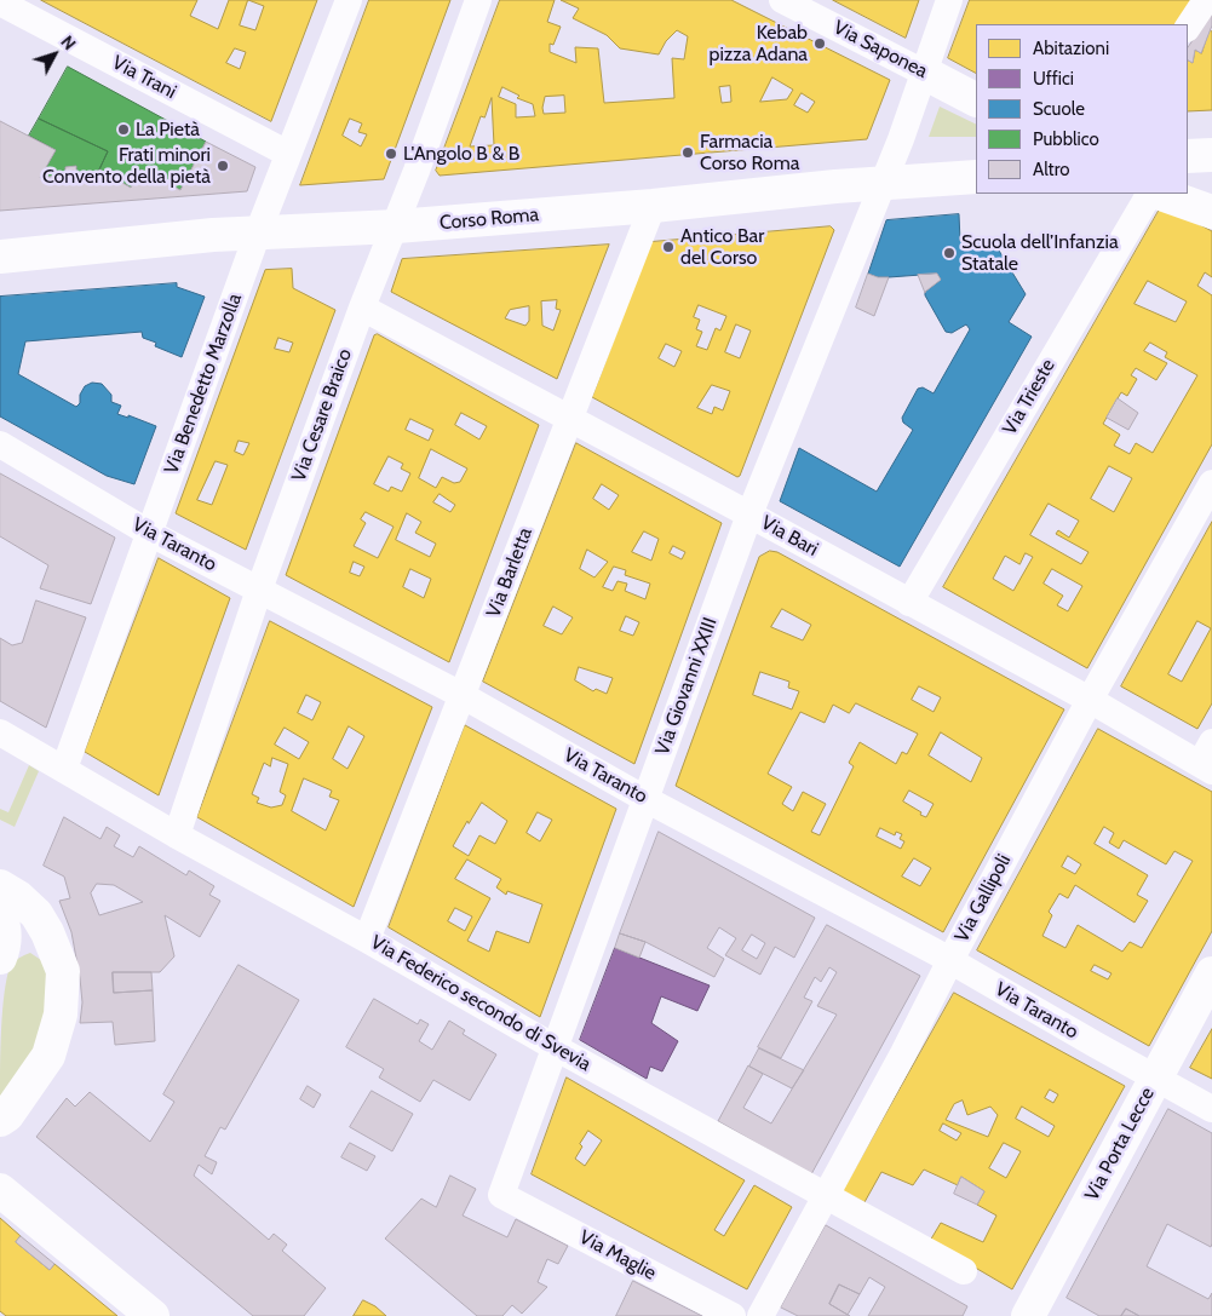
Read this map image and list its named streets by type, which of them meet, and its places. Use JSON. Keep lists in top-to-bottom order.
{
  "streets": {
    "street": [
      "Via Saponea",
      "Via Trani",
      "Corso Roma",
      "Via Benedetto Marzolla",
      "Via Trieste",
      "Via Cesare Braico",
      "Via Bari",
      "Via Taranto",
      "Via Barletta",
      "Via Giovanni XXIII",
      "Via Gallipoli",
      "Via Federico secondo di Svevia",
      "Via Porta Lecce",
      "Via Maglie"
    ]
  },
  "crossings": [
    ["Via Saponea", "Via Giovanni XXIII"],
    ["Via Trani", "Via Benedetto Marzolla"],
    ["Corso Roma", "Via Benedetto Marzolla"],
    ["Corso Roma", "Via Cesare Braico"],
    ["Corso Roma", "Via Barletta"],
    ["Corso Roma", "Via Giovanni XXIII"],
    ["Via Benedetto Marzolla", "Via Taranto"],
    ["Via Benedetto Marzolla", "Via Federico secondo di Svevia"],
    ["Via Trieste", "Via Bari"],
    ["Via Cesare Braico", "Via Bari"],
    ["Via Cesare Braico", "Via Taranto"],
    ["Via Cesare Braico", "Via Federico secondo di Svevia"],
    ["Via Bari", "Via Barletta"],
    ["Via Bari", "Via Giovanni XXIII"],
    ["Via Bari", "Via Gallipoli"],
    ["Via Taranto", "Via Barletta"],
    ["Via Taranto", "Via Giovanni XXIII"],
    ["Via Taranto", "Via Gallipoli"],
    ["Via Barletta", "Via Federico secondo di Svevia"],
    ["Via Giovanni XXIII", "Via Federico secondo di Svevia"],
    ["Via Giovanni XXIII", "Via Maglie"],
    ["Via Gallipoli", "Via Federico secondo di Svevia"]
  ],
  "places": [
    "Kebab pizza Adana",
    "La Pietà",
    "Farmacia Corso Roma",
    "L'Angolo B & B",
    "Frati minori Convento della pietà",
    "Antico Bar del Corso",
    "Scuola dell’Infanzia Statale"
  ],
  "legend": [
    "Abitazioni",
    "Uffici",
    "Scuole",
    "Pubblico",
    "Altro"
  ],
  "north": "top right"
}
